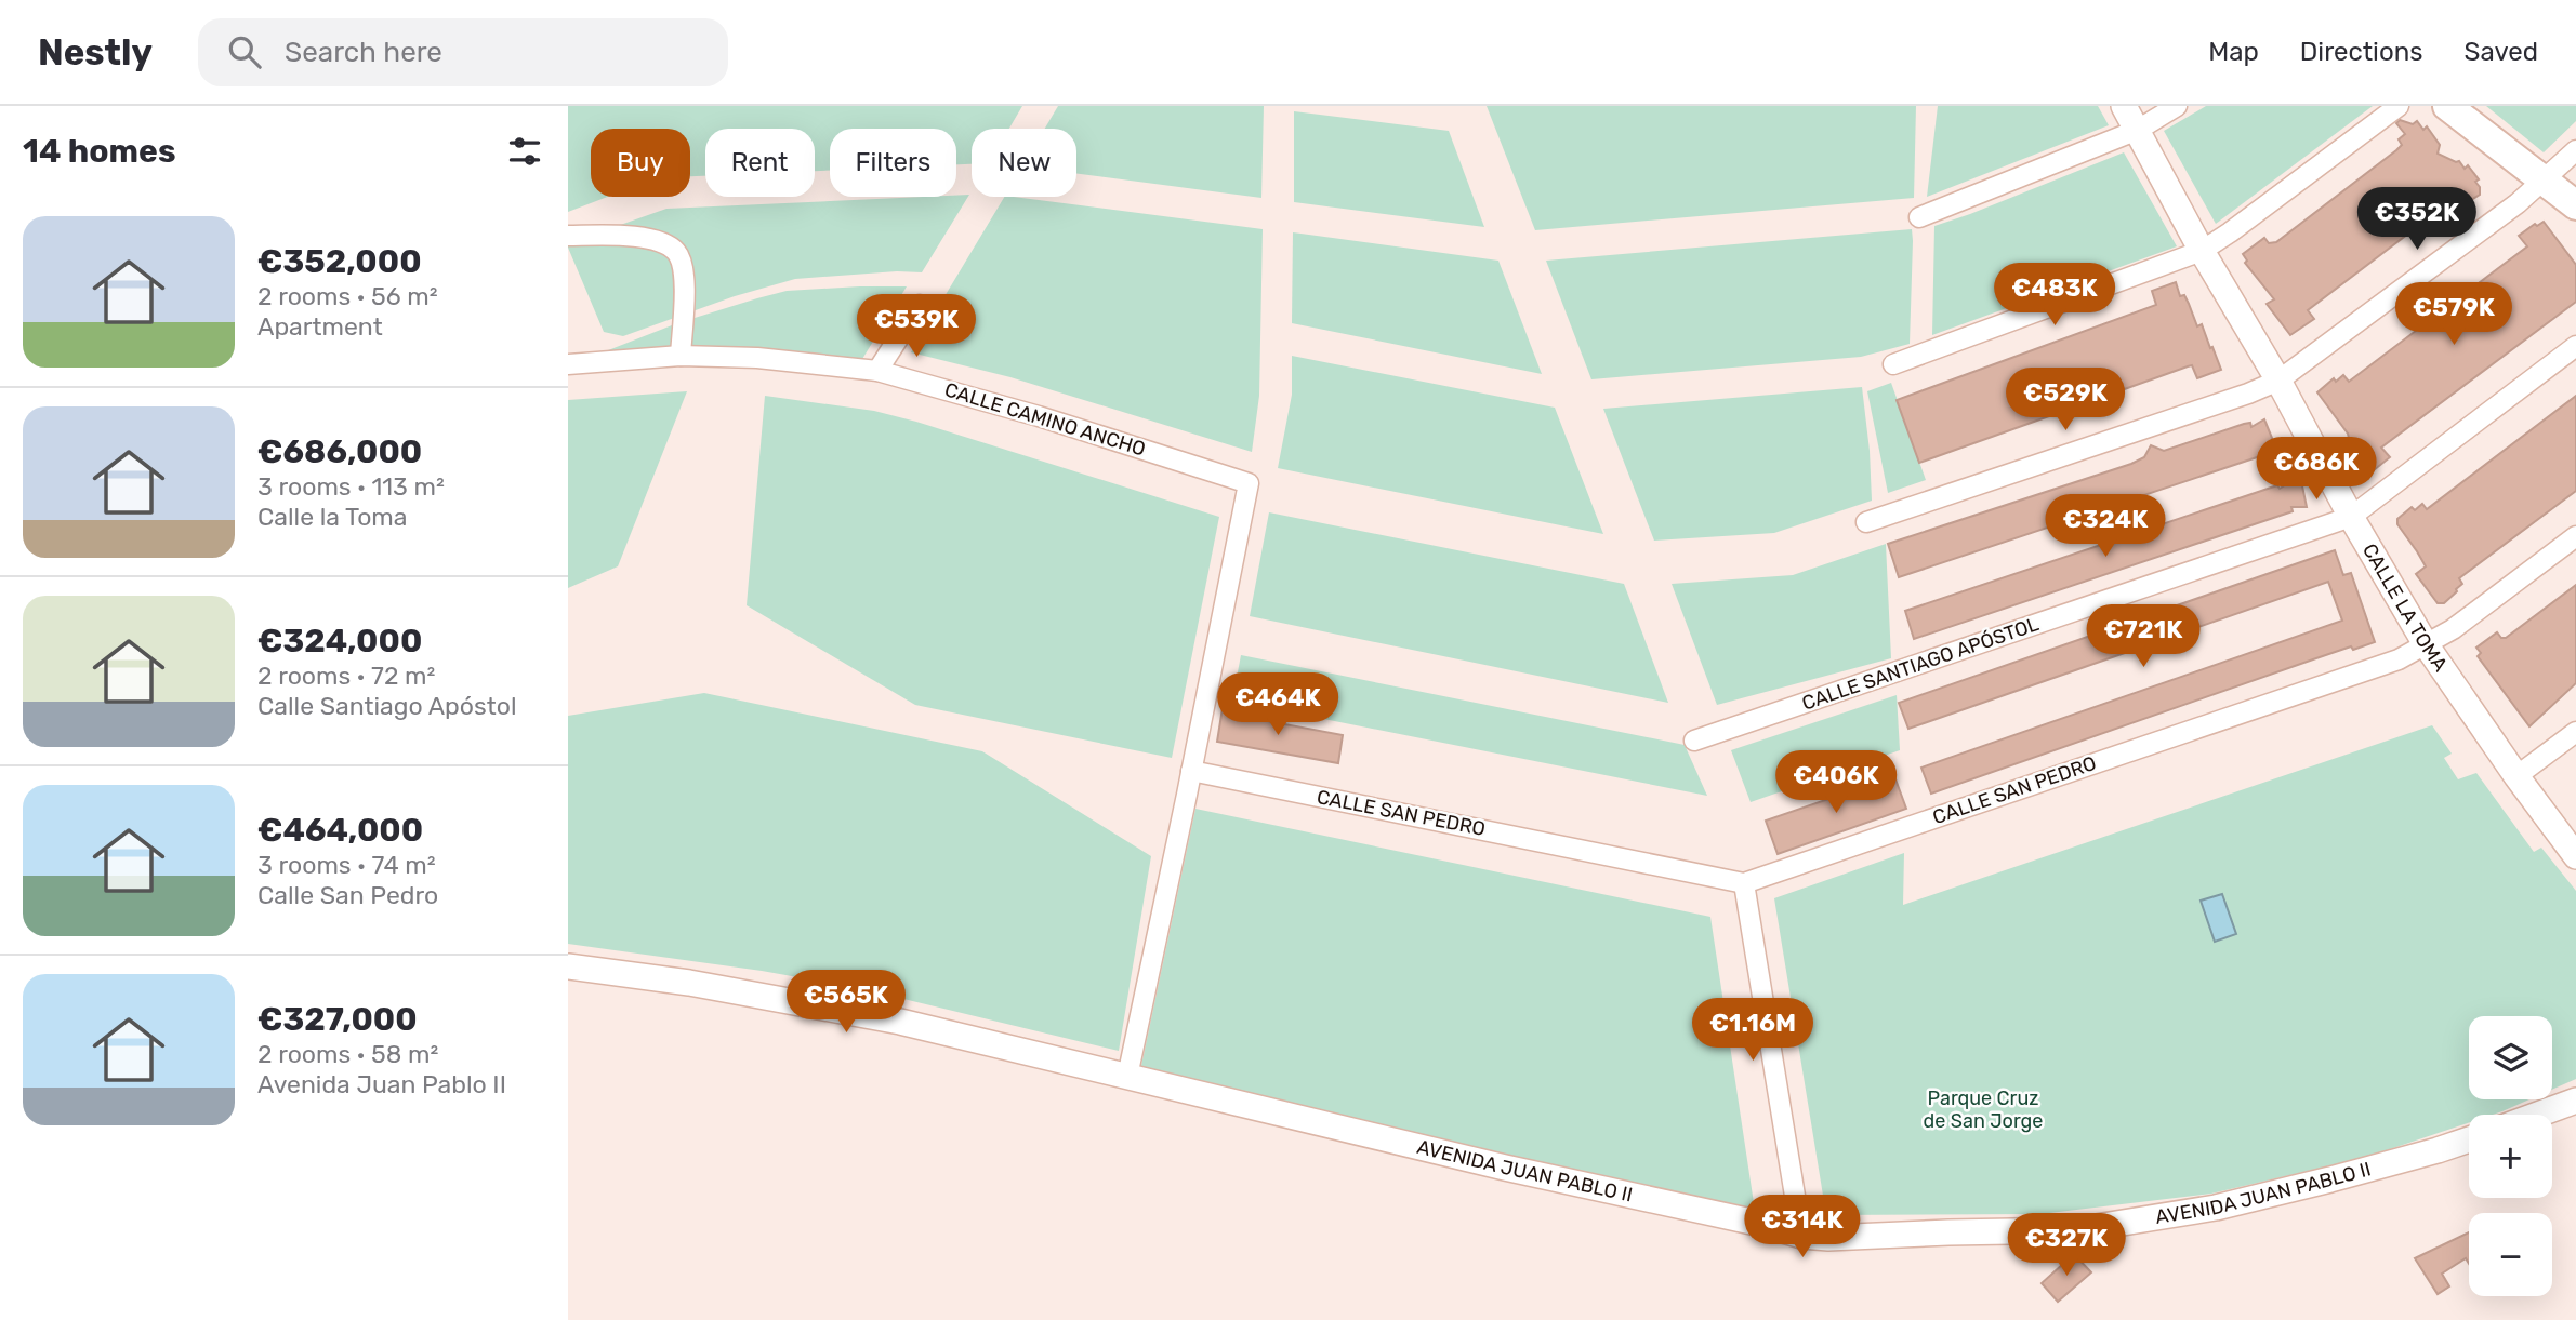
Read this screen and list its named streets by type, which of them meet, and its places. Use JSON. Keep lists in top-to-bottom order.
{
  "streets": {
    "street": [
      "CALLE CAMINO ANCHO",
      "CALLE LA TOMA",
      "CALLE SANTIAGO APÓSTOL",
      "CALLE SAN PEDRO",
      "AVENIDA JUAN PABLO II"
    ]
  },
  "crossings": [
    ["CALLE CAMINO ANCHO", "CALLE SAN PEDRO"],
    ["CALLE LA TOMA", "CALLE SANTIAGO APÓSTOL"],
    ["CALLE LA TOMA", "CALLE SAN PEDRO"]
  ],
  "parks": ["Parque Cruz de San Jorge"],
  "page": {
    "header": "Nestly",
    "search": "Search here",
    "nav": ["Map", "Directions", "Saved"],
    "heading": "14 homes",
    "chip": [
      "Buy",
      "Rent",
      "Filters",
      "New"
    ],
    "price": [
      "€352K",
      "€483K",
      "€579K",
      "€539K",
      "€529K",
      "€686K",
      "€324K",
      "€721K",
      "€464K",
      "€406K",
      "€565K",
      "€1.16M",
      "€314K",
      "€327K"
    ],
    "list": [
      {
        "name": "€352,000",
        "note": "2 rooms · 56 m² · Apartment"
      },
      {
        "name": "€686,000",
        "note": "3 rooms · 113 m² · Calle la Toma"
      },
      {
        "name": "€324,000",
        "note": "2 rooms · 72 m² · Calle Santiago Apóstol"
      },
      {
        "name": "€464,000",
        "note": "3 rooms · 74 m² · Calle San Pedro"
      },
      {
        "name": "€327,000",
        "note": "2 rooms · 58 m² · Avenida Juan Pablo II"
      }
    ],
    "map_buttons": ["+", "−"]
  }
}
